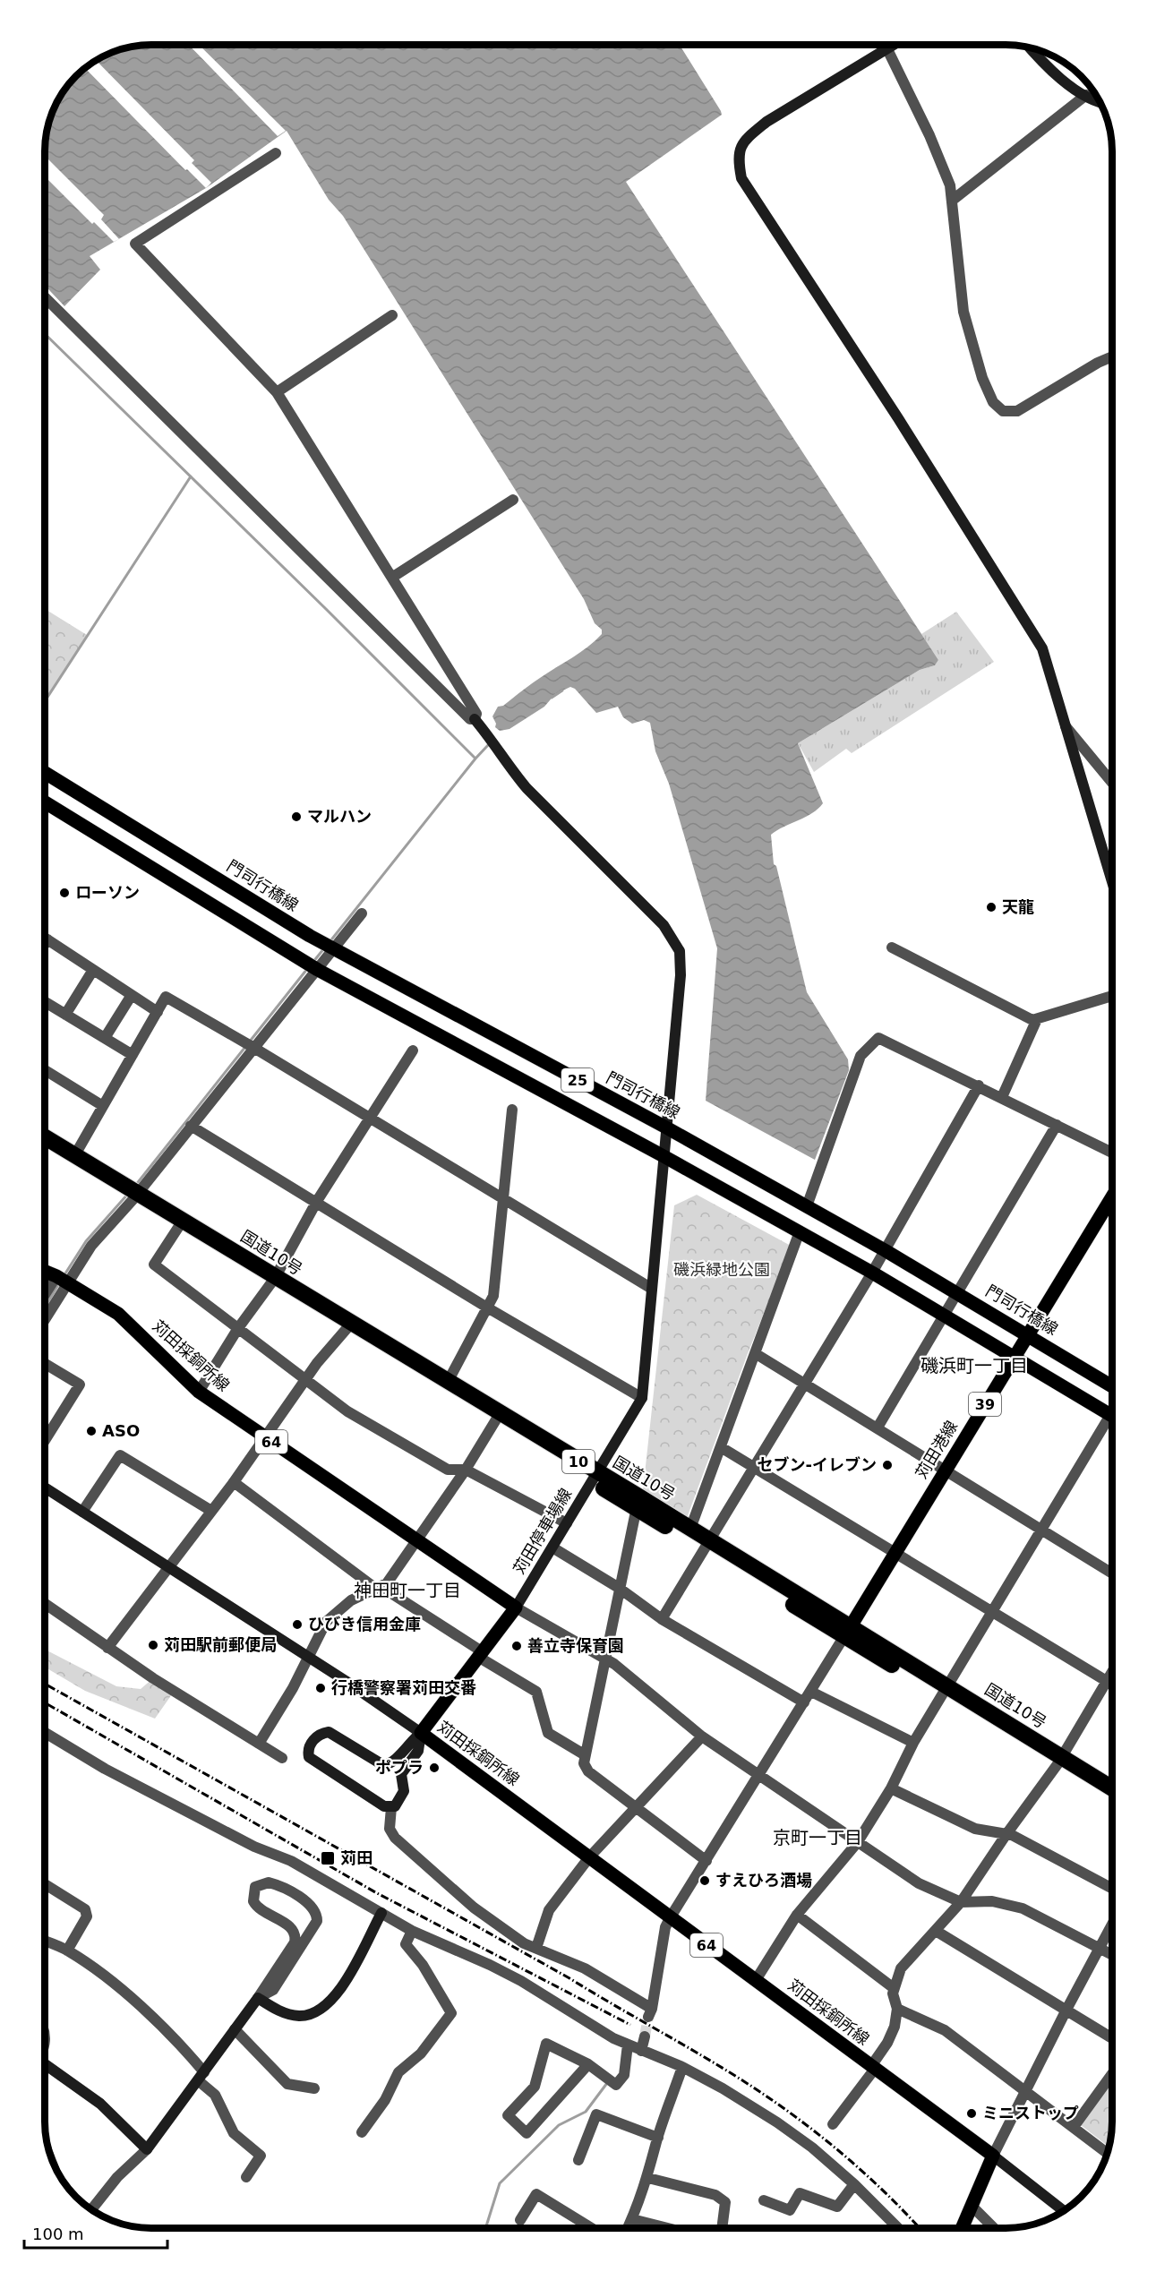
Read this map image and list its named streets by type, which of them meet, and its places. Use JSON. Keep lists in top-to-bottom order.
{
  "streets": {
    "highway": ["国道10号", "10"],
    "main road": [
      "門司行橋線",
      "25",
      "苅田採銅所線",
      "39",
      "64",
      "苅田港線"
    ],
    "street": ["苅田停車場線"]
  },
  "crossings": [
    ["門司行橋線", "苅田港線"],
    ["25", "苅田港線"],
    ["国道10号", "苅田港線"],
    ["国道10号", "苅田停車場線"],
    ["苅田採銅所線", "苅田停車場線"]
  ],
  "districts": ["磯浜町一丁目", "神田町一丁目", "京町一丁目"],
  "parks": ["磯浜緑地公園"],
  "places": {
    "other": [
      "マルハン",
      "ローソン",
      "天龍",
      "ASO",
      "セブン-イレブン",
      "ひびき信用金庫",
      "苅田駅前郵便局",
      "善立寺保育園",
      "行橋警察署苅田交番",
      "ポプラ",
      "すえひろ酒場",
      "ミニストップ"
    ],
    "transit": ["苅田"]
  },
  "scale_bar": "100 m"
}
